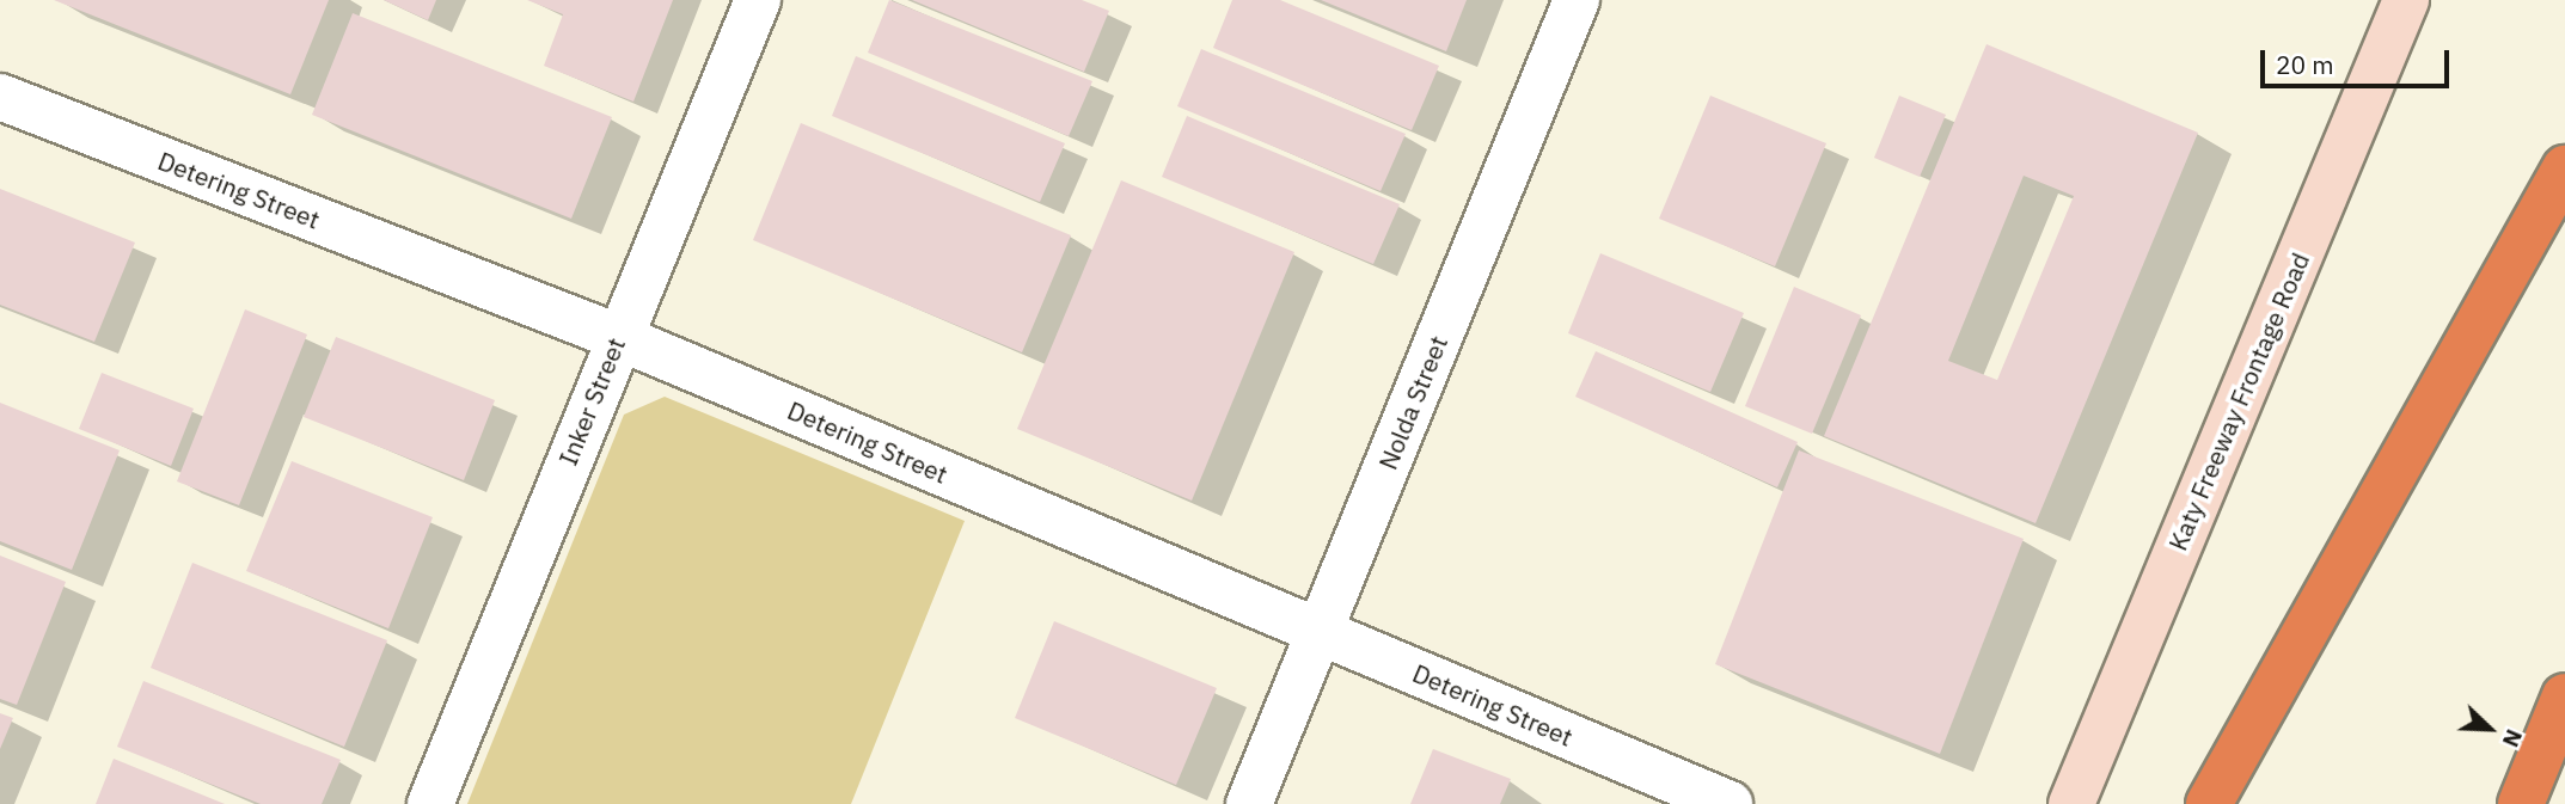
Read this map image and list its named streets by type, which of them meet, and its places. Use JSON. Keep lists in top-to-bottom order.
{
  "streets": {
    "main road": ["Katy Freeway Frontage Road"],
    "street": ["Detering Street", "Inker Street", "Nolda Street"]
  },
  "crossings": [
    ["Detering Street", "Inker Street"],
    ["Detering Street", "Nolda Street"]
  ],
  "scale_bar": "20 m",
  "north": "bottom right"
}
